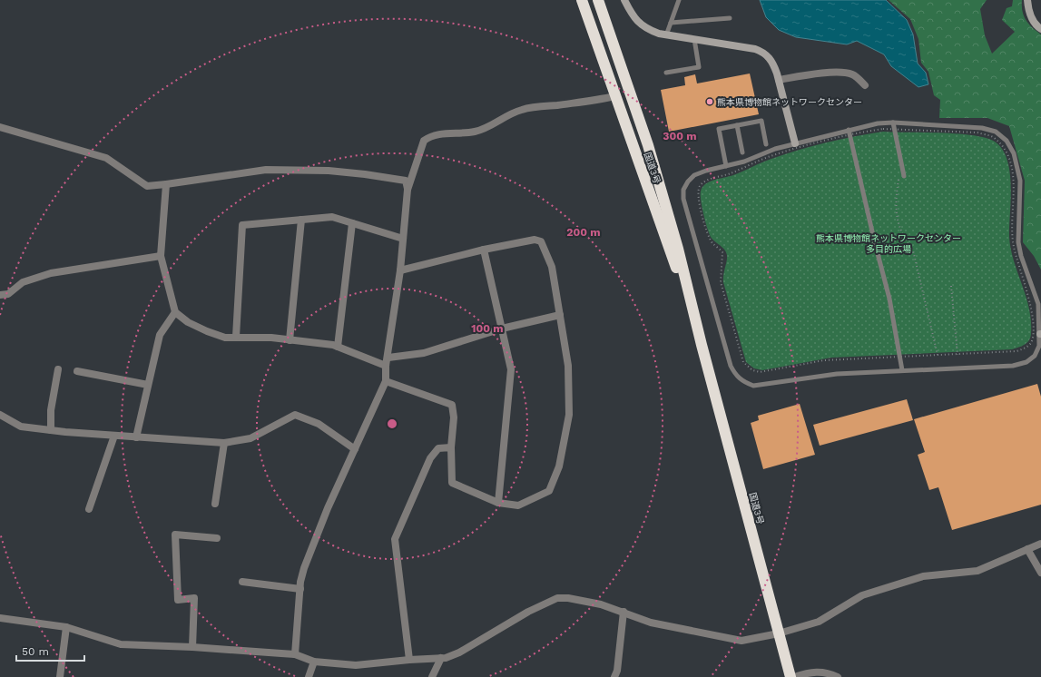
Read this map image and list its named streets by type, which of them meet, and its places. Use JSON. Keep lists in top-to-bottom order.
{
  "streets": {
    "highway": ["国道3号"]
  },
  "parks": ["熊本県博物館ネットワークセンター 多目的広場"],
  "places": ["熊本県博物館ネットワークセンター"],
  "scale_bar": "50 m",
  "rings": ["300 m", "200 m", "100 m"]
}
